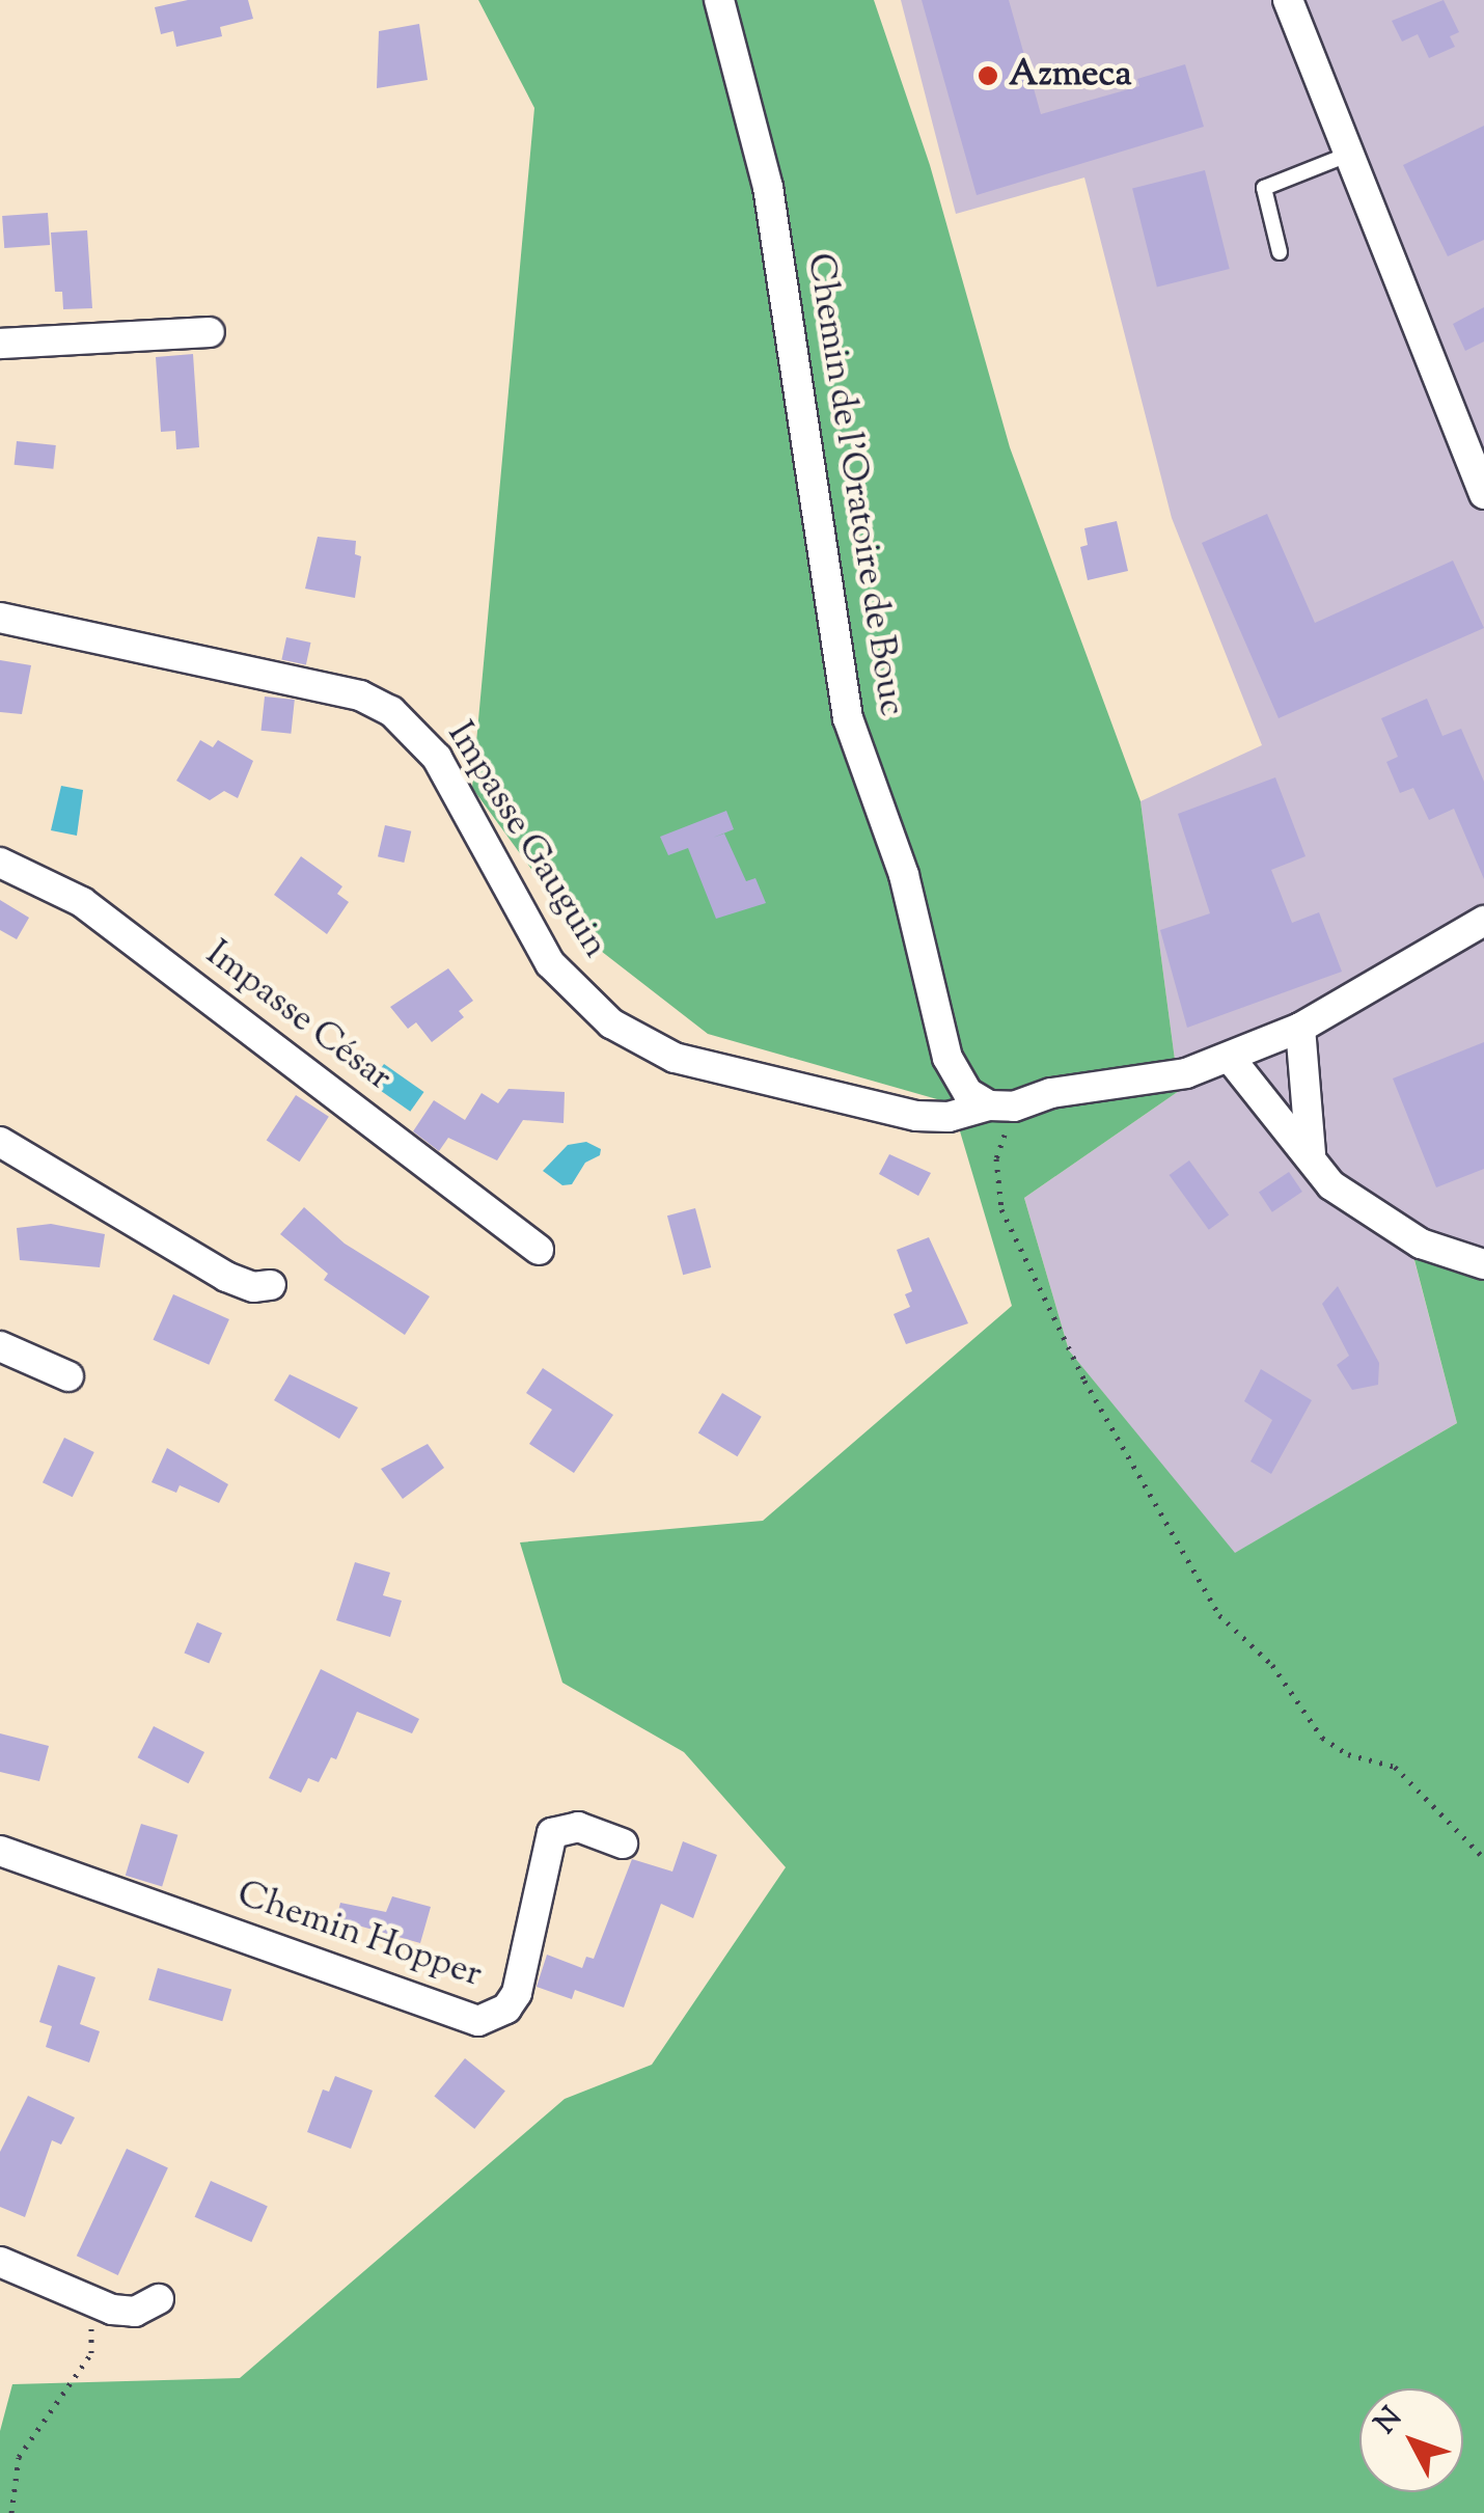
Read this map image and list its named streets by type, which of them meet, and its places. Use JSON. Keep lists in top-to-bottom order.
{
  "streets": {
    "street": [
      "Chemin de l'Oratoire de Bouc",
      "Impasse Gauguin",
      "Impasse César",
      "Chemin Hopper"
    ]
  },
  "crossings": [
    ["Chemin de l'Oratoire de Bouc", "Impasse Gauguin"]
  ],
  "places": ["Azmeca"],
  "north": "top left"
}
